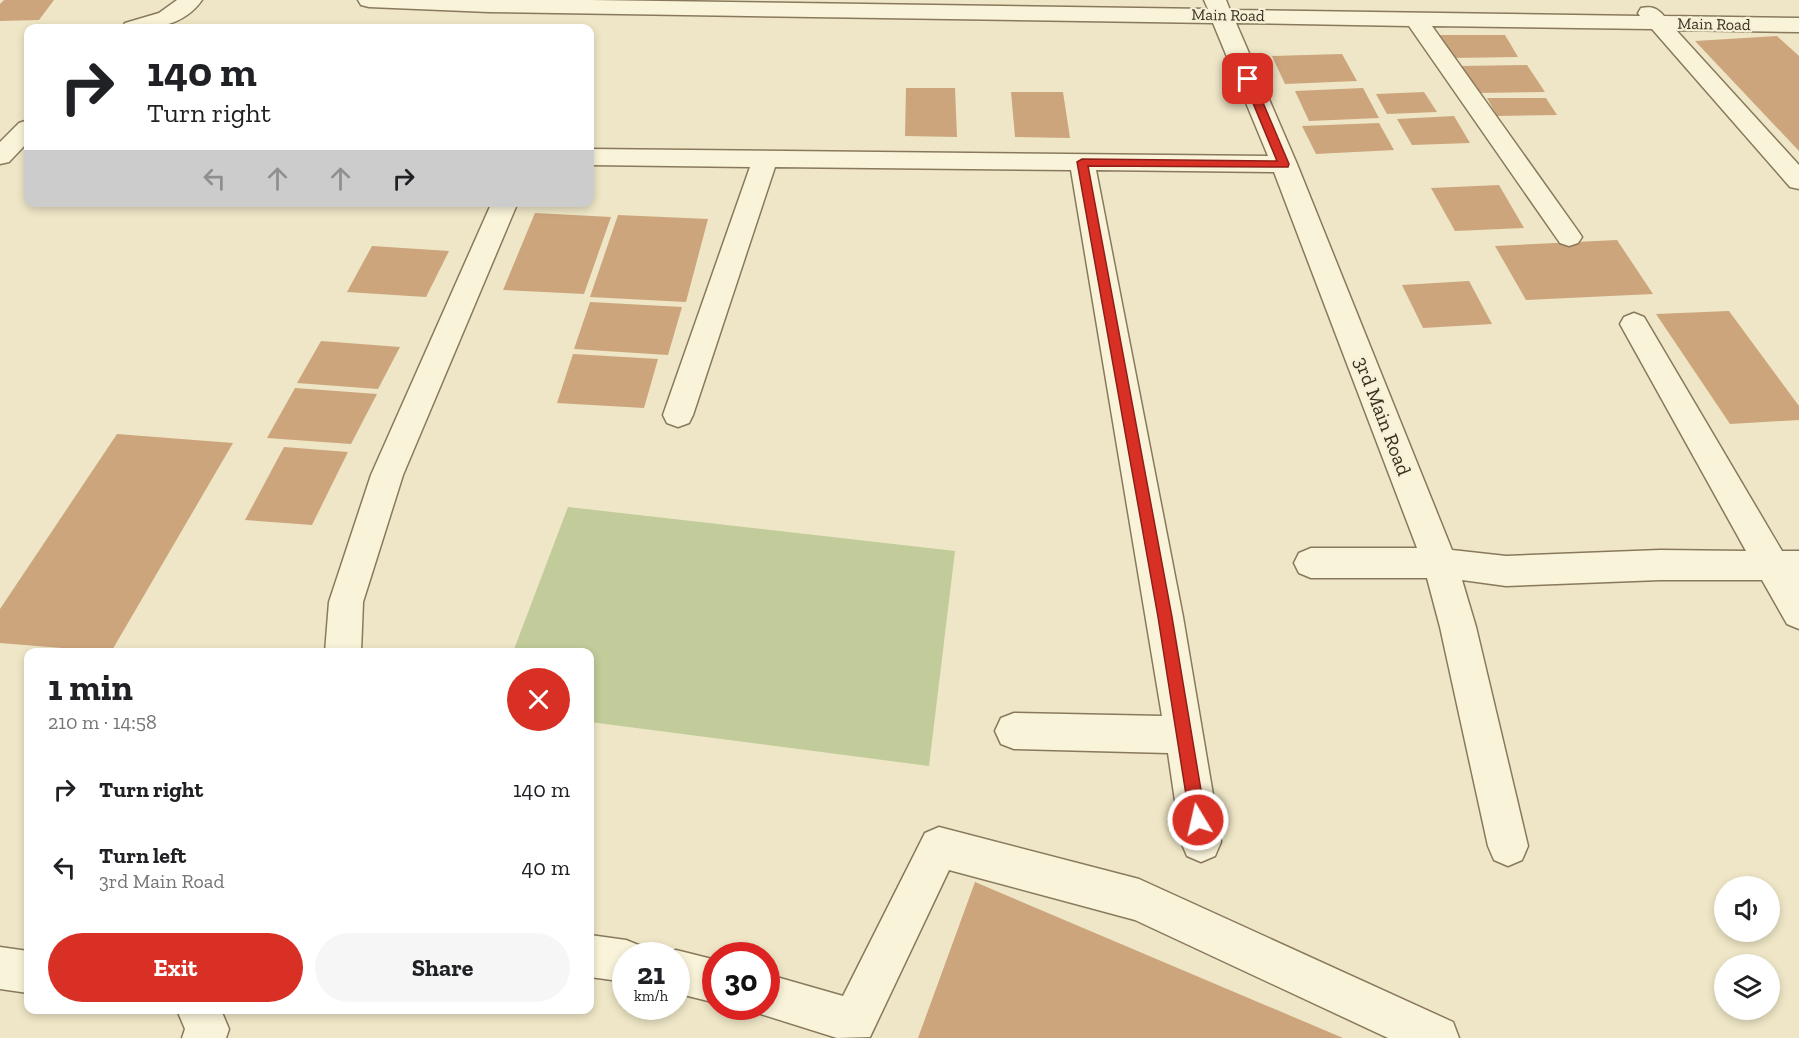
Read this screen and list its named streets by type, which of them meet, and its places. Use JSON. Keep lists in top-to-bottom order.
{
  "streets": {
    "street": ["Main Road", "3rd Main Road"]
  },
  "crossings": [
    ["Main Road", "3rd Main Road"]
  ],
  "page": {
    "turn": ["140 m", "Turn right"],
    "heading": ["1 min", "210 m · 14:58"],
    "list": [
      {
        "name": "Turn right",
        "value": "140 m"
      },
      {
        "name": "Turn left",
        "note": "3rd Main Road",
        "value": "40 m"
      }
    ],
    "buttons": ["Exit", "Share"],
    "speed": "21 km/h",
    "limit": "30"
  }
}
